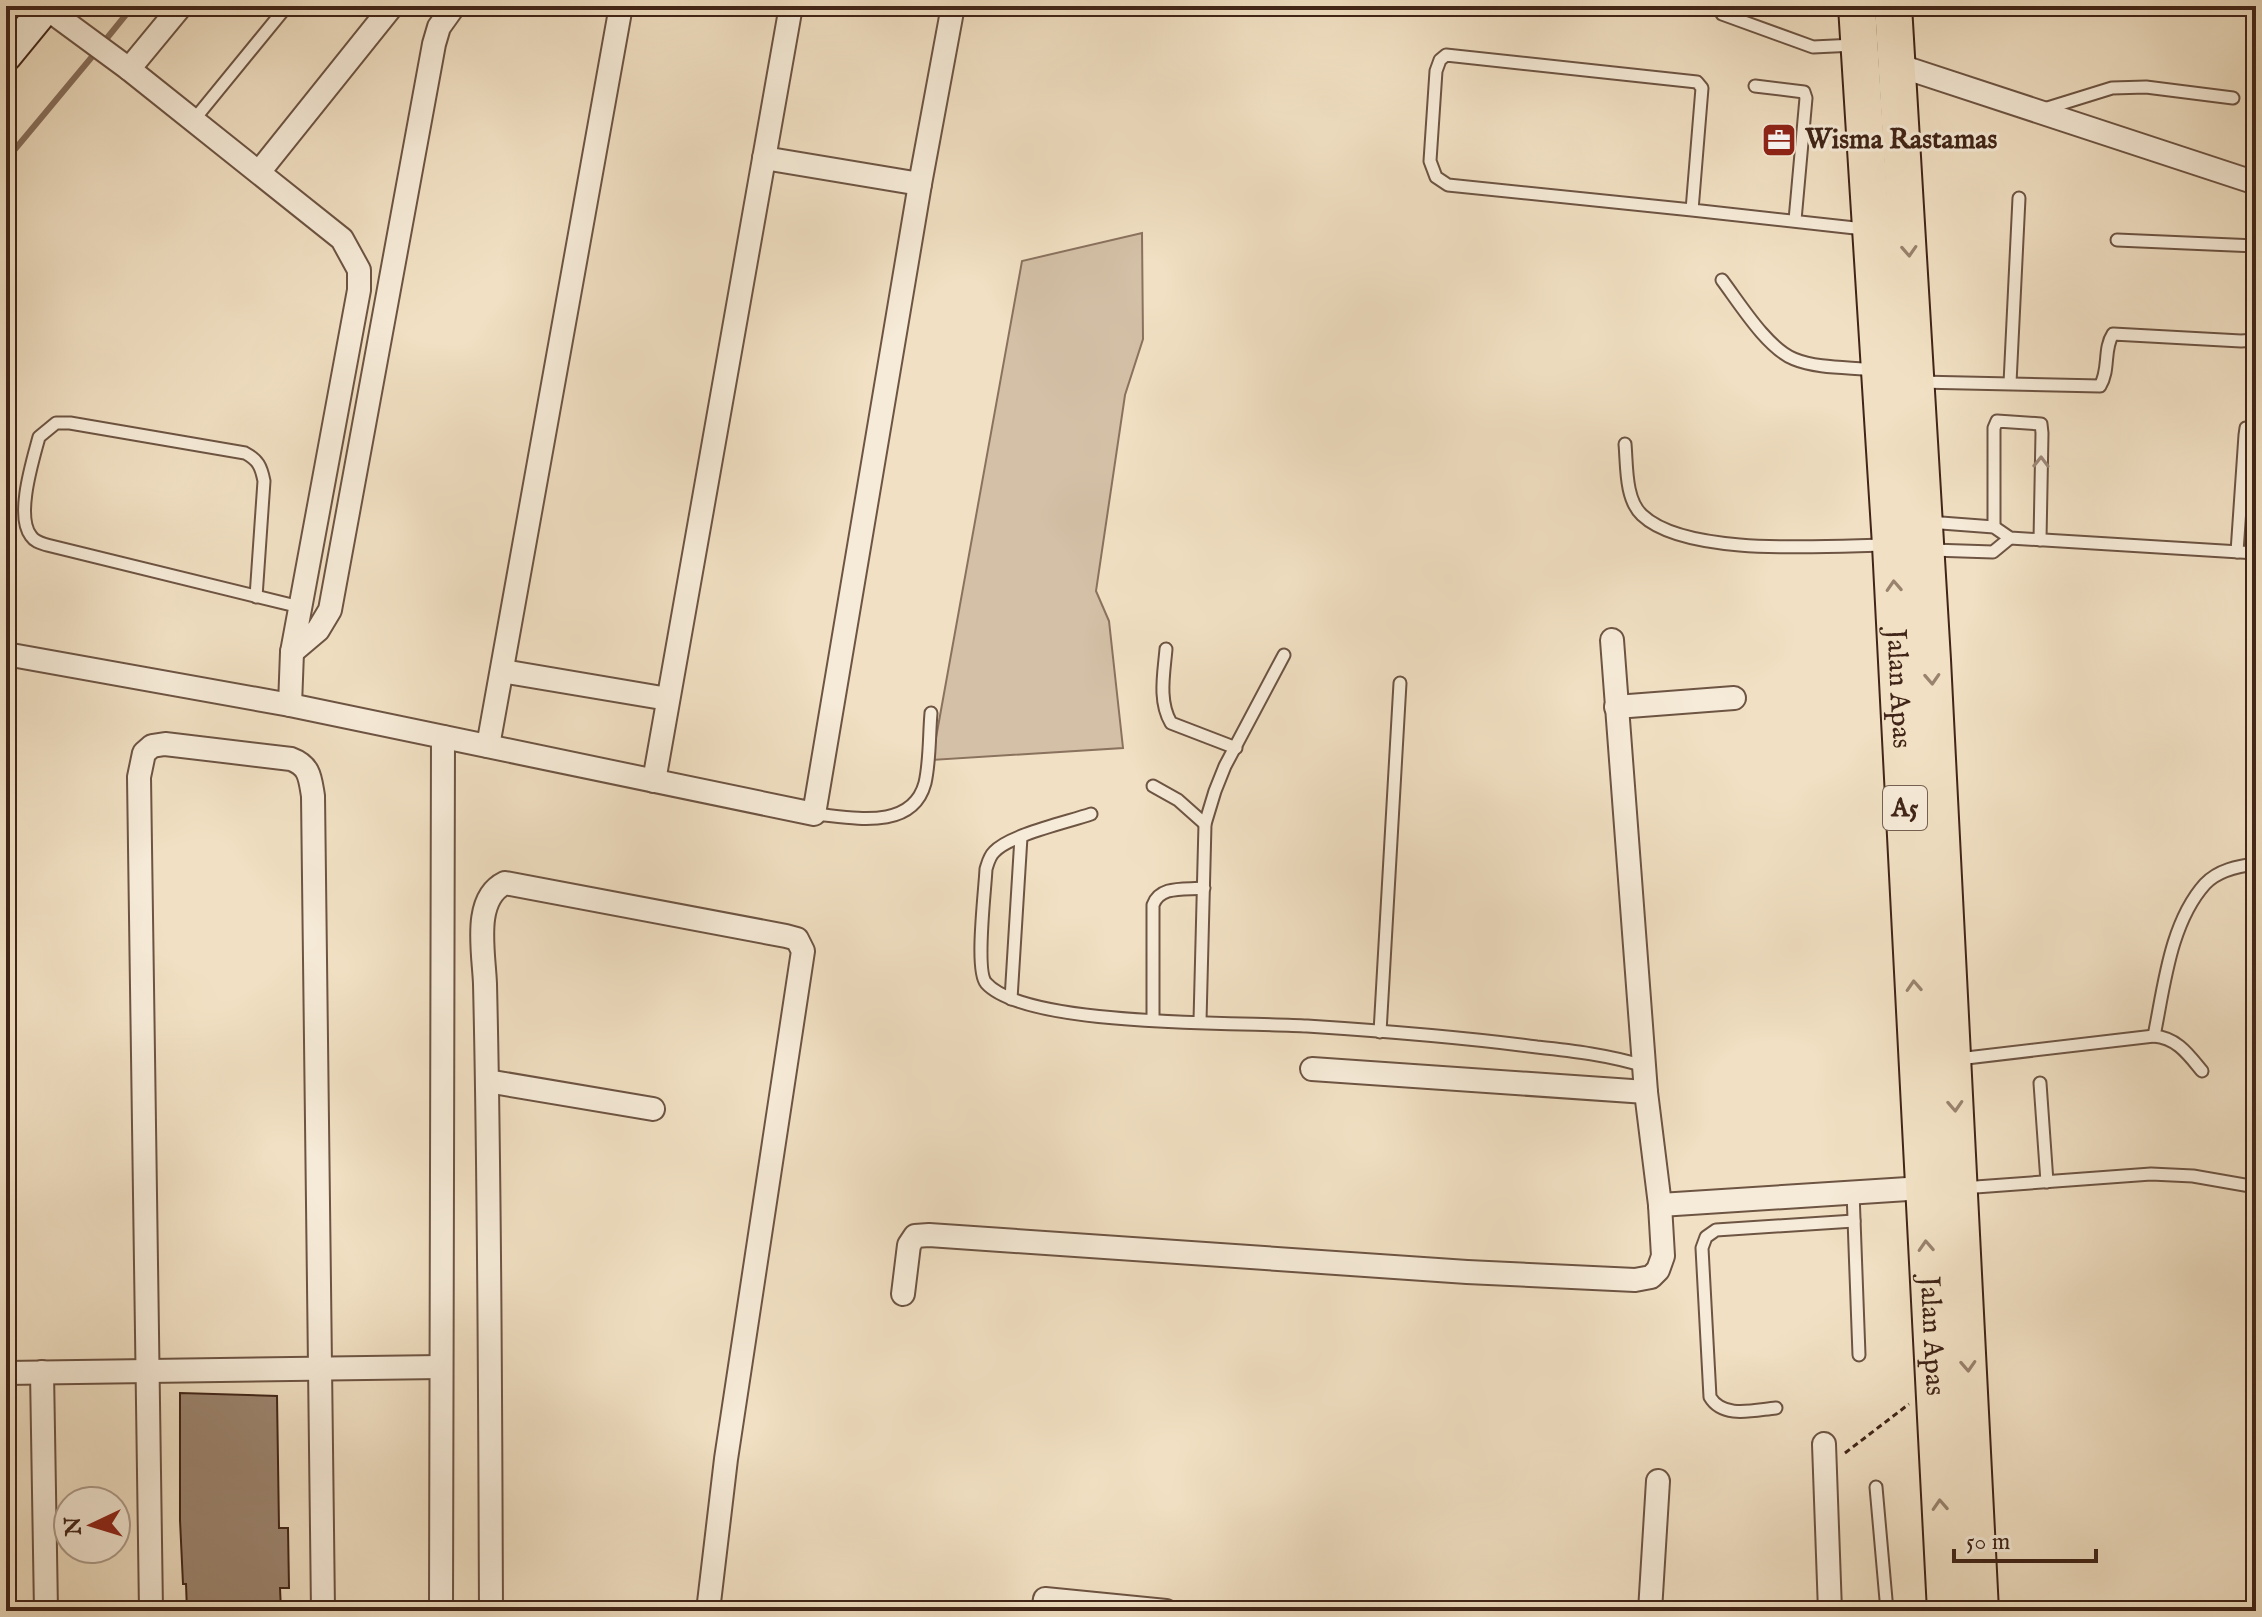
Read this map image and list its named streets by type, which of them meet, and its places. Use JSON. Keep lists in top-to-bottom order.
{
  "streets": {
    "highway": ["Jalan Apas", "A5"]
  },
  "places": {
    "office": ["Wisma Rastamas"]
  },
  "scale_bar": "50 m",
  "north": "left"
}
